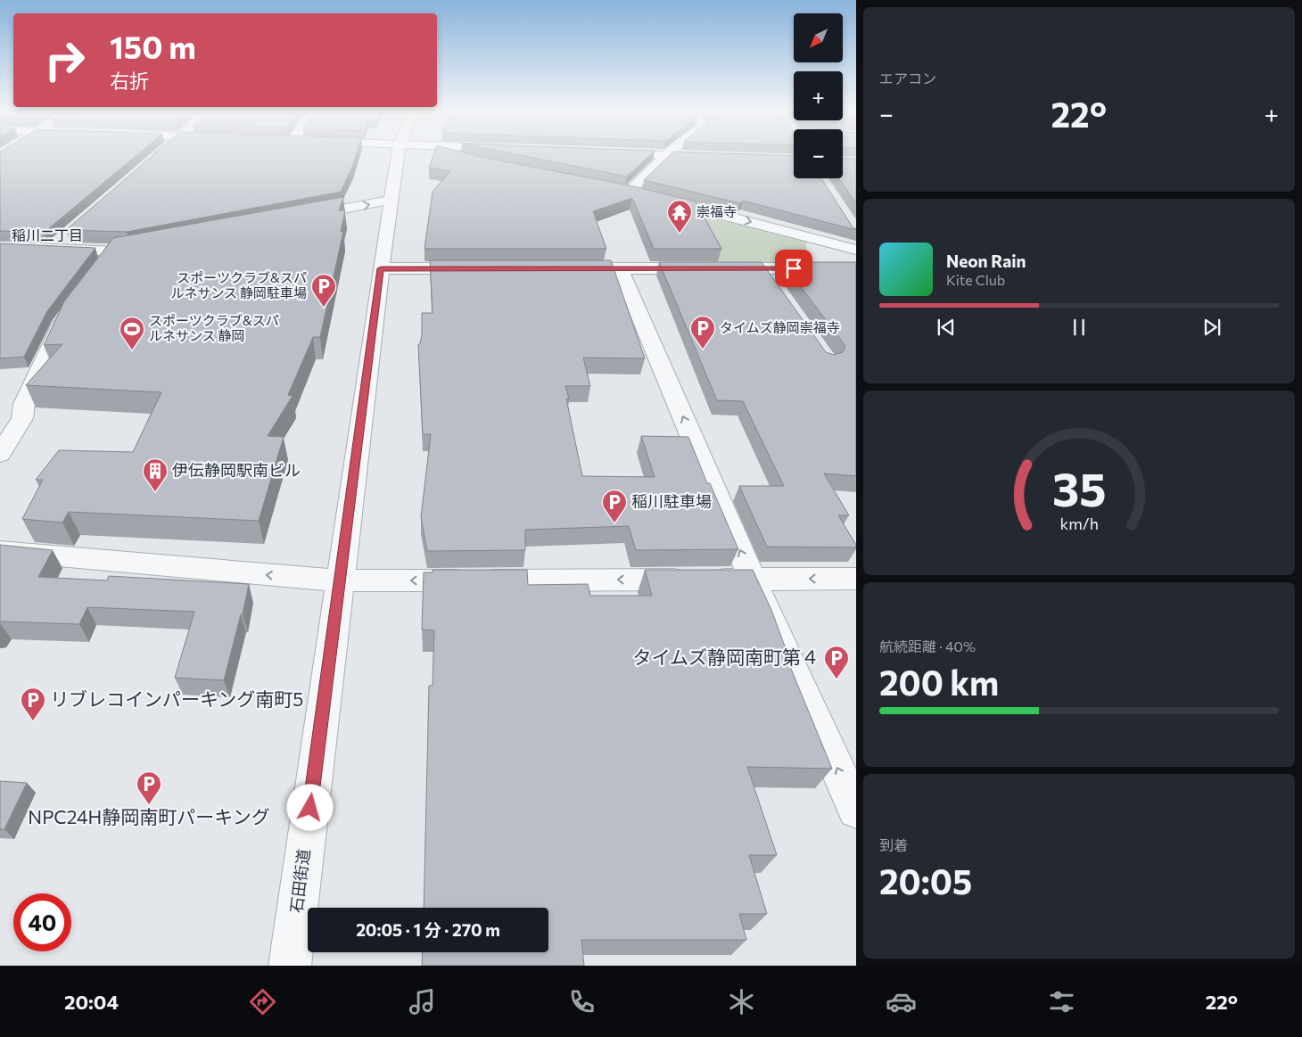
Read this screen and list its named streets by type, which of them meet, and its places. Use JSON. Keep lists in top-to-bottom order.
{
  "streets": {
    "street": ["石田街道"]
  },
  "districts": ["稲川二丁目"],
  "places": {
    "temple": ["崇福寺"],
    "parking": [
      "スポーツクラブ&スパ ルネサンス 静岡駐車場",
      "タイムズ静岡崇福寺",
      "稲川駐車場",
      "タイムズ静岡南町第４",
      "リブレコインパーキング南町5",
      "NPC24H静岡南町パーキング"
    ],
    "sports": ["スポーツクラブ&スパ ルネサンス 静岡"],
    "building": ["伊伝静岡駅南ビル"]
  },
  "north": "bottom left",
  "page": {
    "tile": [
      "エアコン",
      ["航続距離 · 40%", "200 km"],
      ["到着", "20:05"]
    ],
    "map_buttons": ["+", "−"],
    "turn": ["150 m", "右折"],
    "heat": ["−", "22°", "+"],
    "song": ["Neon Rain", "Kite Club"],
    "limit": "40",
    "trip": "20:05 · 1 分 · 270 m",
    "tabs": ["20:04", "22°"],
    "gauge": ["35", "km/h"]
  }
}
